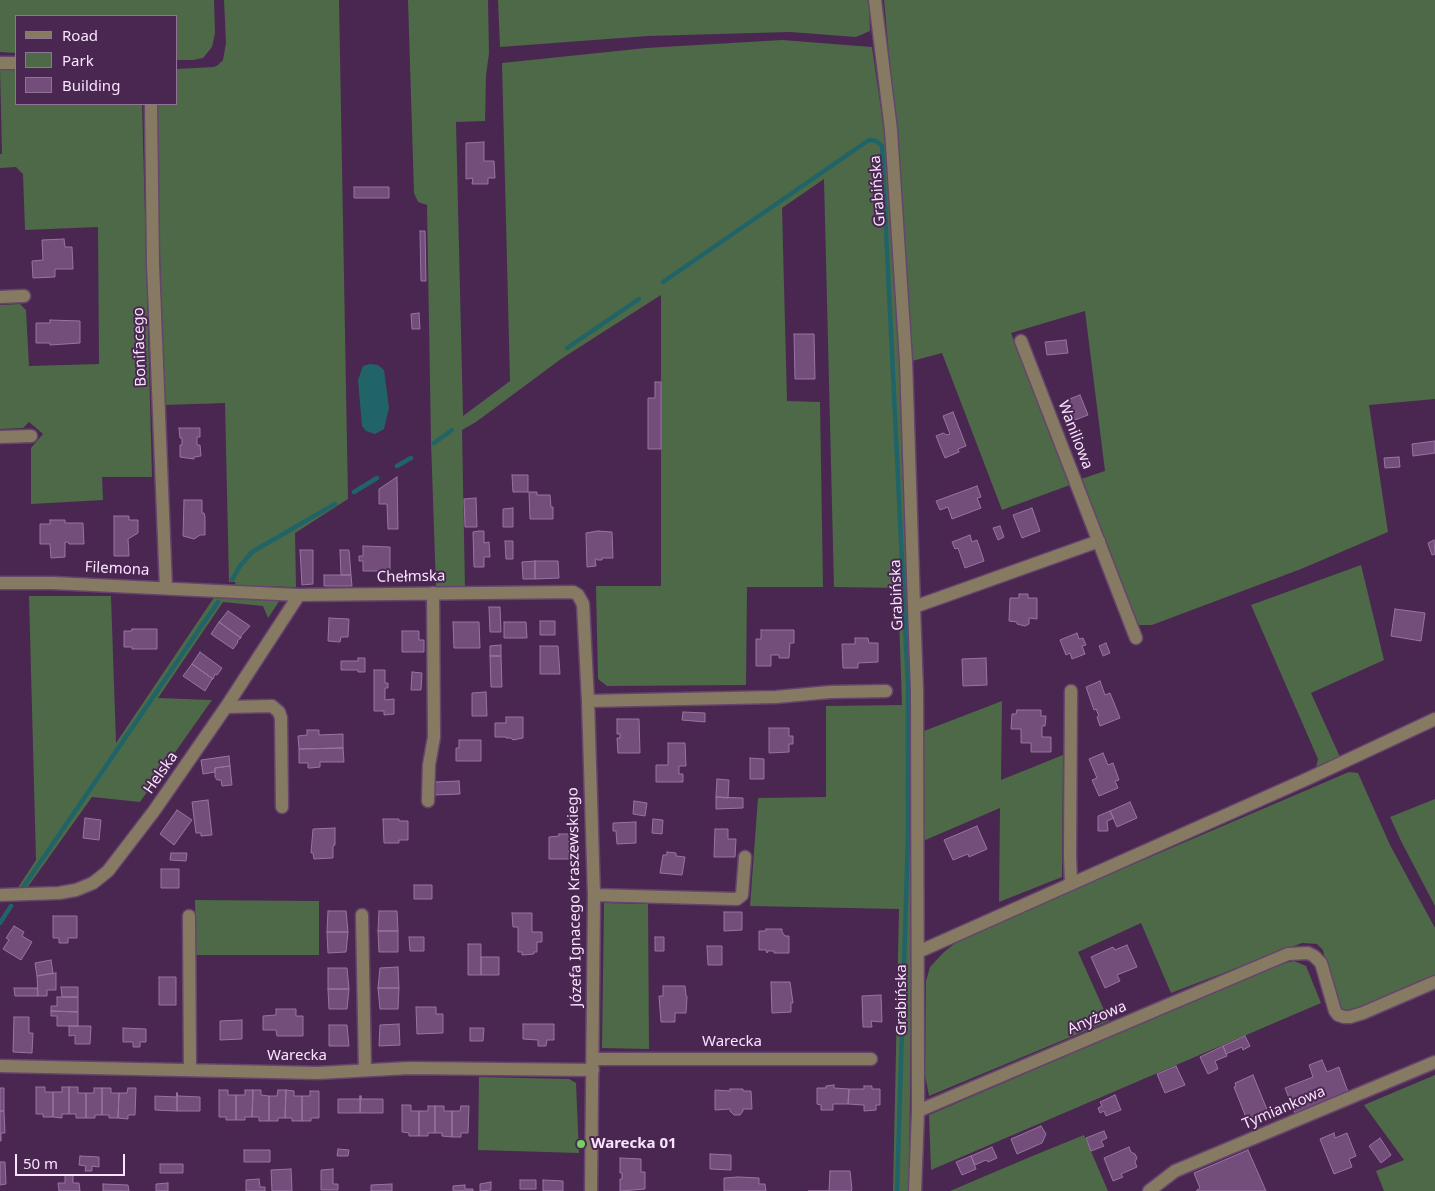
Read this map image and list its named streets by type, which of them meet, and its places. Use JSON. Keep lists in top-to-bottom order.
{
  "streets": {
    "street": [
      "Grabińska",
      "Bonifacego",
      "Waniliowa",
      "Filemona",
      "Chełmska",
      "Helska",
      "Józefa Ignacego Kraszewskiego",
      "Anyżowa",
      "Warecka",
      "Tymiankowa"
    ]
  },
  "crossings": [
    ["Grabińska", "Anyżowa"],
    ["Bonifacego", "Filemona"],
    ["Filemona", "Chełmska"],
    ["Chełmska", "Helska"],
    ["Chełmska", "Józefa Ignacego Kraszewskiego"],
    ["Józefa Ignacego Kraszewskiego", "Warecka"]
  ],
  "places": ["Warecka 01"],
  "legend": ["Road", "Park", "Building"],
  "scale_bar": "50 m"
}
